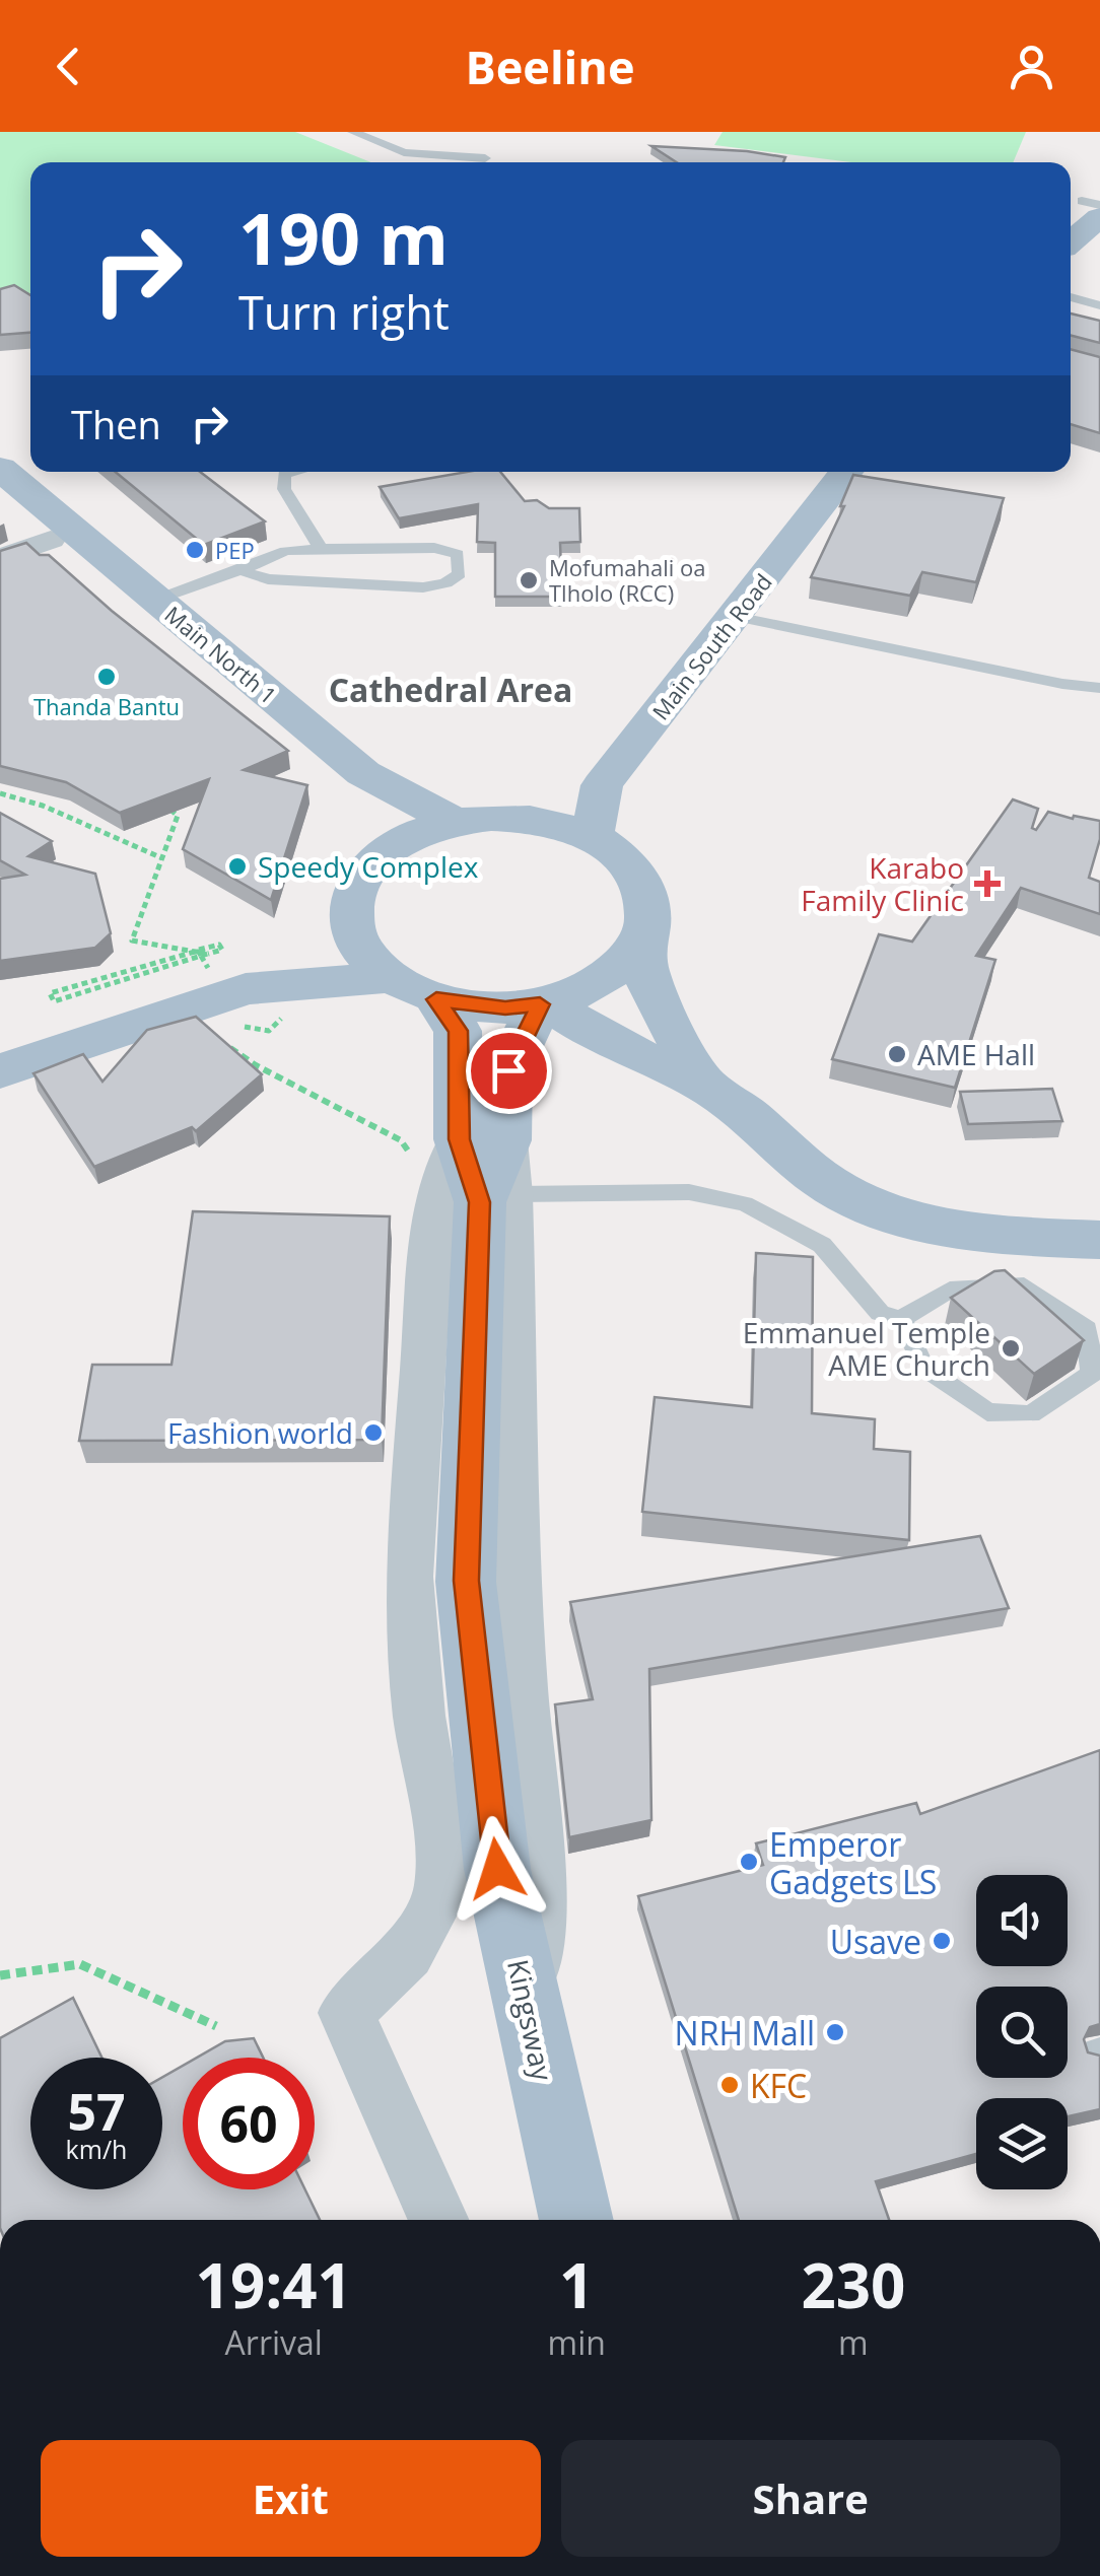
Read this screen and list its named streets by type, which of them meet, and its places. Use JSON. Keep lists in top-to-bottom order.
{
  "streets": {
    "main road": ["Main South Road", "Main North 1", "Kingsway"]
  },
  "crossings": [
    ["Main South Road", "Main North 1"],
    ["Main South Road", "Kingsway"],
    ["Main North 1", "Kingsway"]
  ],
  "districts": ["Cathedral Area"],
  "places": {
    "other": [
      "PEP",
      "Mofumahali oa Tlholo (RCC)",
      "Thanda Bantu",
      "Speedy Complex",
      "AME Hall",
      "Emmanuel Temple AME Church",
      "Fashion world",
      "Emperor Gadgets LS",
      "Usave",
      "NRH Mall",
      "KFC"
    ],
    "health": ["Karabo Family Clinic"]
  },
  "page": {
    "header": "Beeline",
    "turn": ["190 m", "Turn right"],
    "then": "Then",
    "speed": "57 km/h",
    "limit": "60",
    "eta": [
      "19:41",
      "Arrival",
      "1",
      "min",
      "230",
      "m"
    ],
    "buttons": ["Exit", "Share"]
  }
}
